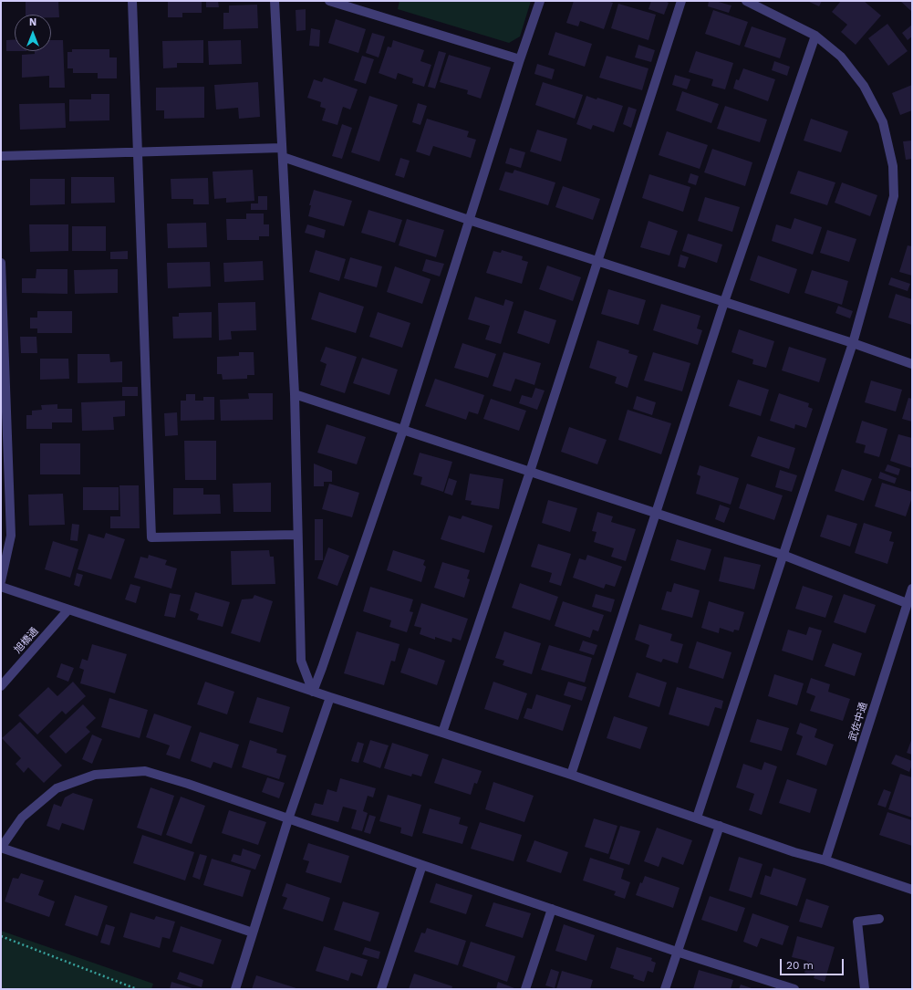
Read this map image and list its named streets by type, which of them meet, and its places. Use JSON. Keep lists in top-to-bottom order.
{
  "streets": {
    "street": ["旭橋通", "武佐中通"]
  },
  "scale_bar": "20 m",
  "north": "top"
}
